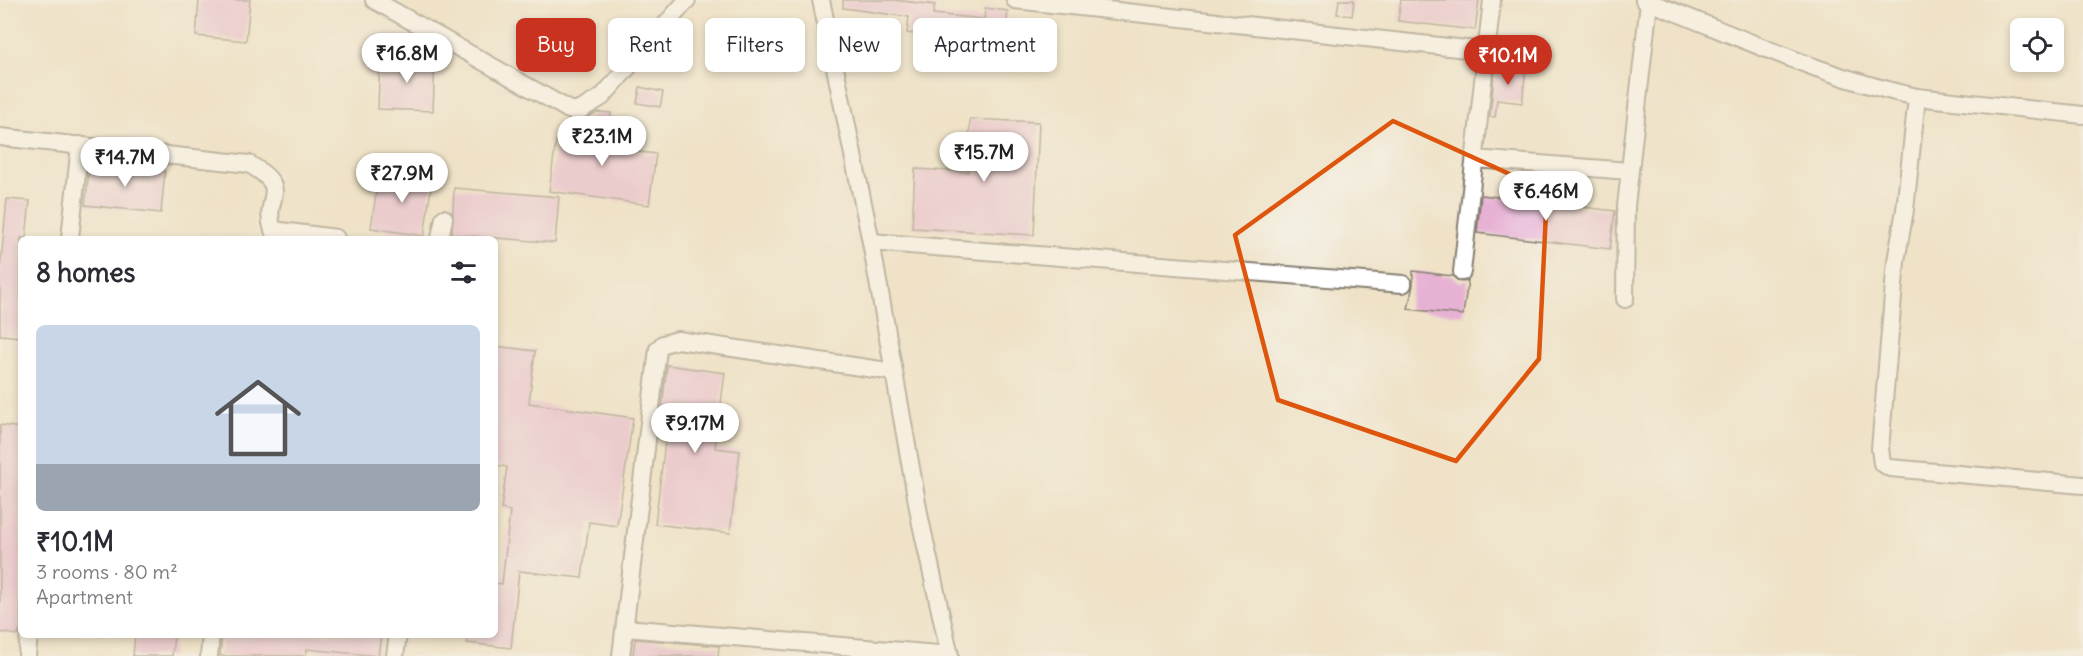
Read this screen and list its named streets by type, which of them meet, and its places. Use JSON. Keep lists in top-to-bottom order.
{
  "page": {
    "chip": [
      "Buy",
      "Rent",
      "Filters",
      "New",
      "Apartment"
    ],
    "price": [
      "₹16.8M",
      "₹10.1M",
      "₹23.1M",
      "₹15.7M",
      "₹14.7M",
      "₹27.9M",
      "₹6.46M",
      "₹9.17M"
    ],
    "heading": "8 homes",
    "list": [
      {
        "name": "₹10.1M",
        "note": "3 rooms · 80 m² · Apartment"
      }
    ]
  }
}
